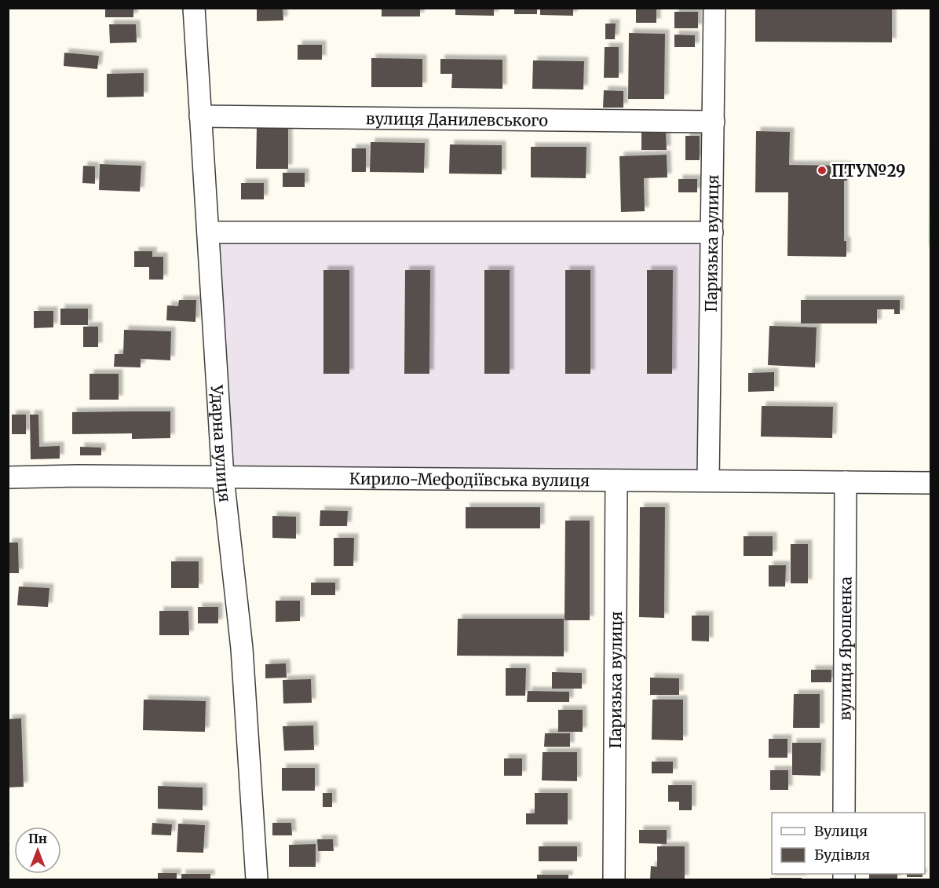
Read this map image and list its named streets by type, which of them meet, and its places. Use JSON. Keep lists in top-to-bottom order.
{
  "streets": {
    "street": [
      "вулиця Данилевського",
      "Паризька вулиця",
      "Ударна вулиця",
      "Кирило-Мефодіївська вулиця",
      "вулиця Ярошенка"
    ]
  },
  "crossings": [
    ["вулиця Данилевського", "Паризька вулиця"],
    ["вулиця Данилевського", "Ударна вулиця"],
    ["Паризька вулиця", "Кирило-Мефодіївська вулиця"],
    ["Ударна вулиця", "Кирило-Мефодіївська вулиця"],
    ["Кирило-Мефодіївська вулиця", "вулиця Ярошенка"]
  ],
  "places": ["ПТУ№29"],
  "legend": ["Вулиця", "Будівля"],
  "north": "top"
}
